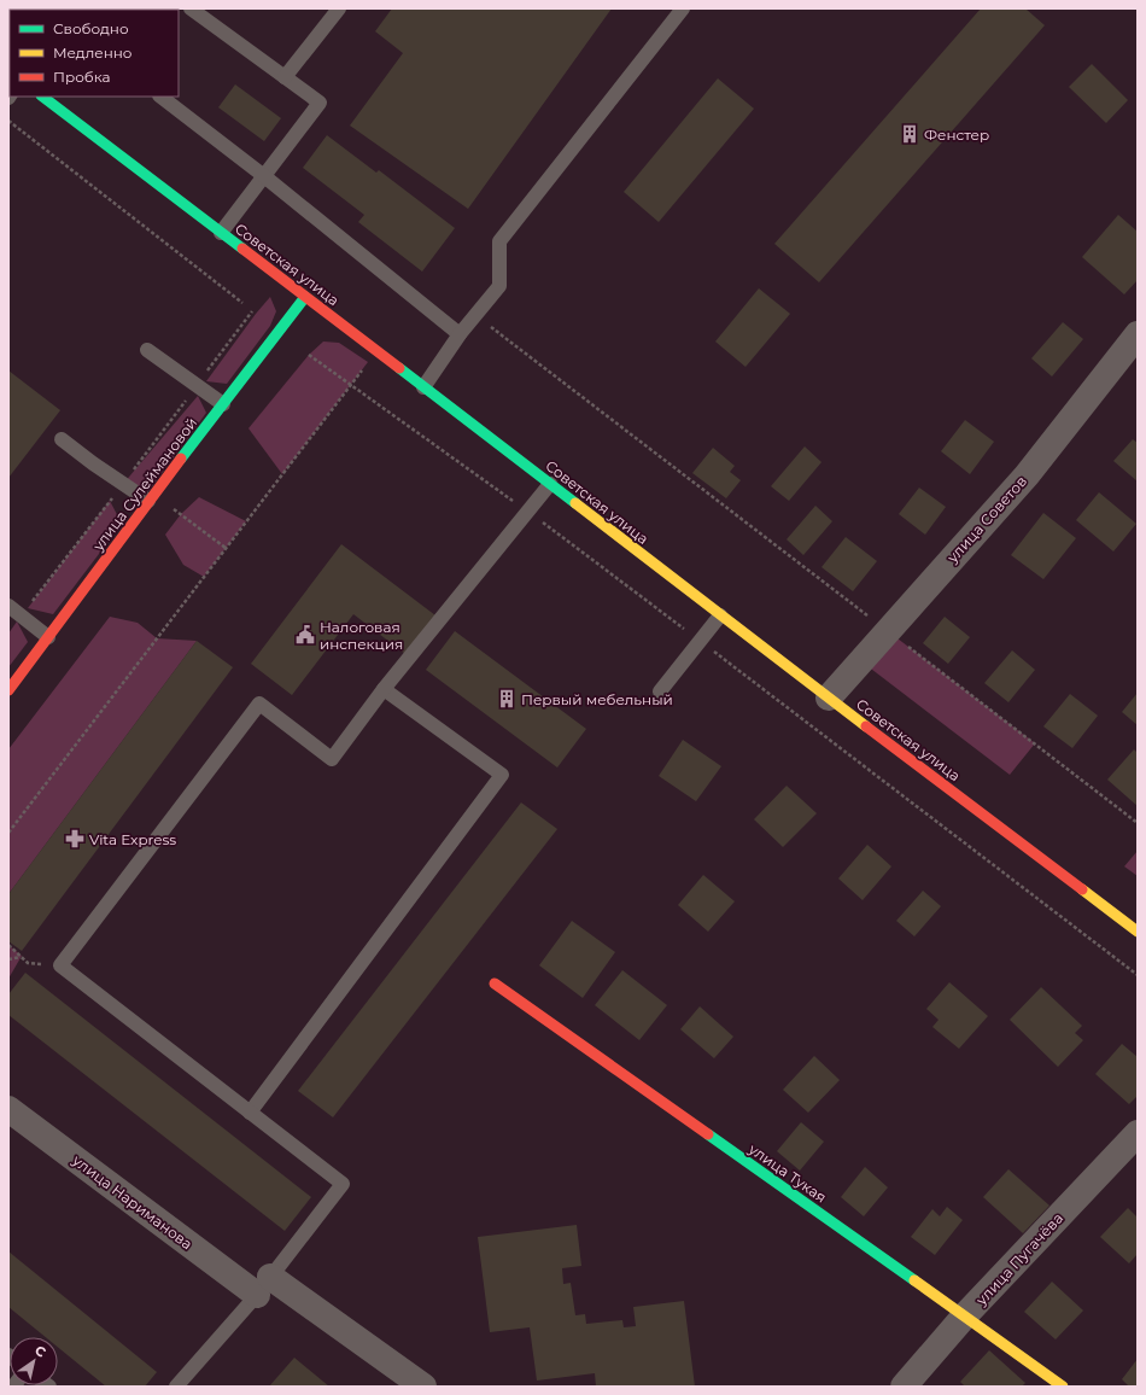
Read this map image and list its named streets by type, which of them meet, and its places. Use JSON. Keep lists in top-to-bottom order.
{
  "streets": {
    "main road": ["Советская улица", "улица Сулеймановой", "улица Тукая"],
    "street": ["улица Советов", "улица Нариманова", "улица Пугачёва"]
  },
  "crossings": [
    ["Советская улица", "улица Сулеймановой"],
    ["Советская улица", "улица Советов"],
    ["улица Тукая", "улица Пугачёва"]
  ],
  "places": {
    "building": ["Фенстер", "Первый мебельный"],
    "public building": ["Налоговая инспекция"],
    "pharmacy": ["Vita Express"]
  },
  "legend": ["Свободно", "Медленно", "Пробка"],
  "north": "top right"
}
